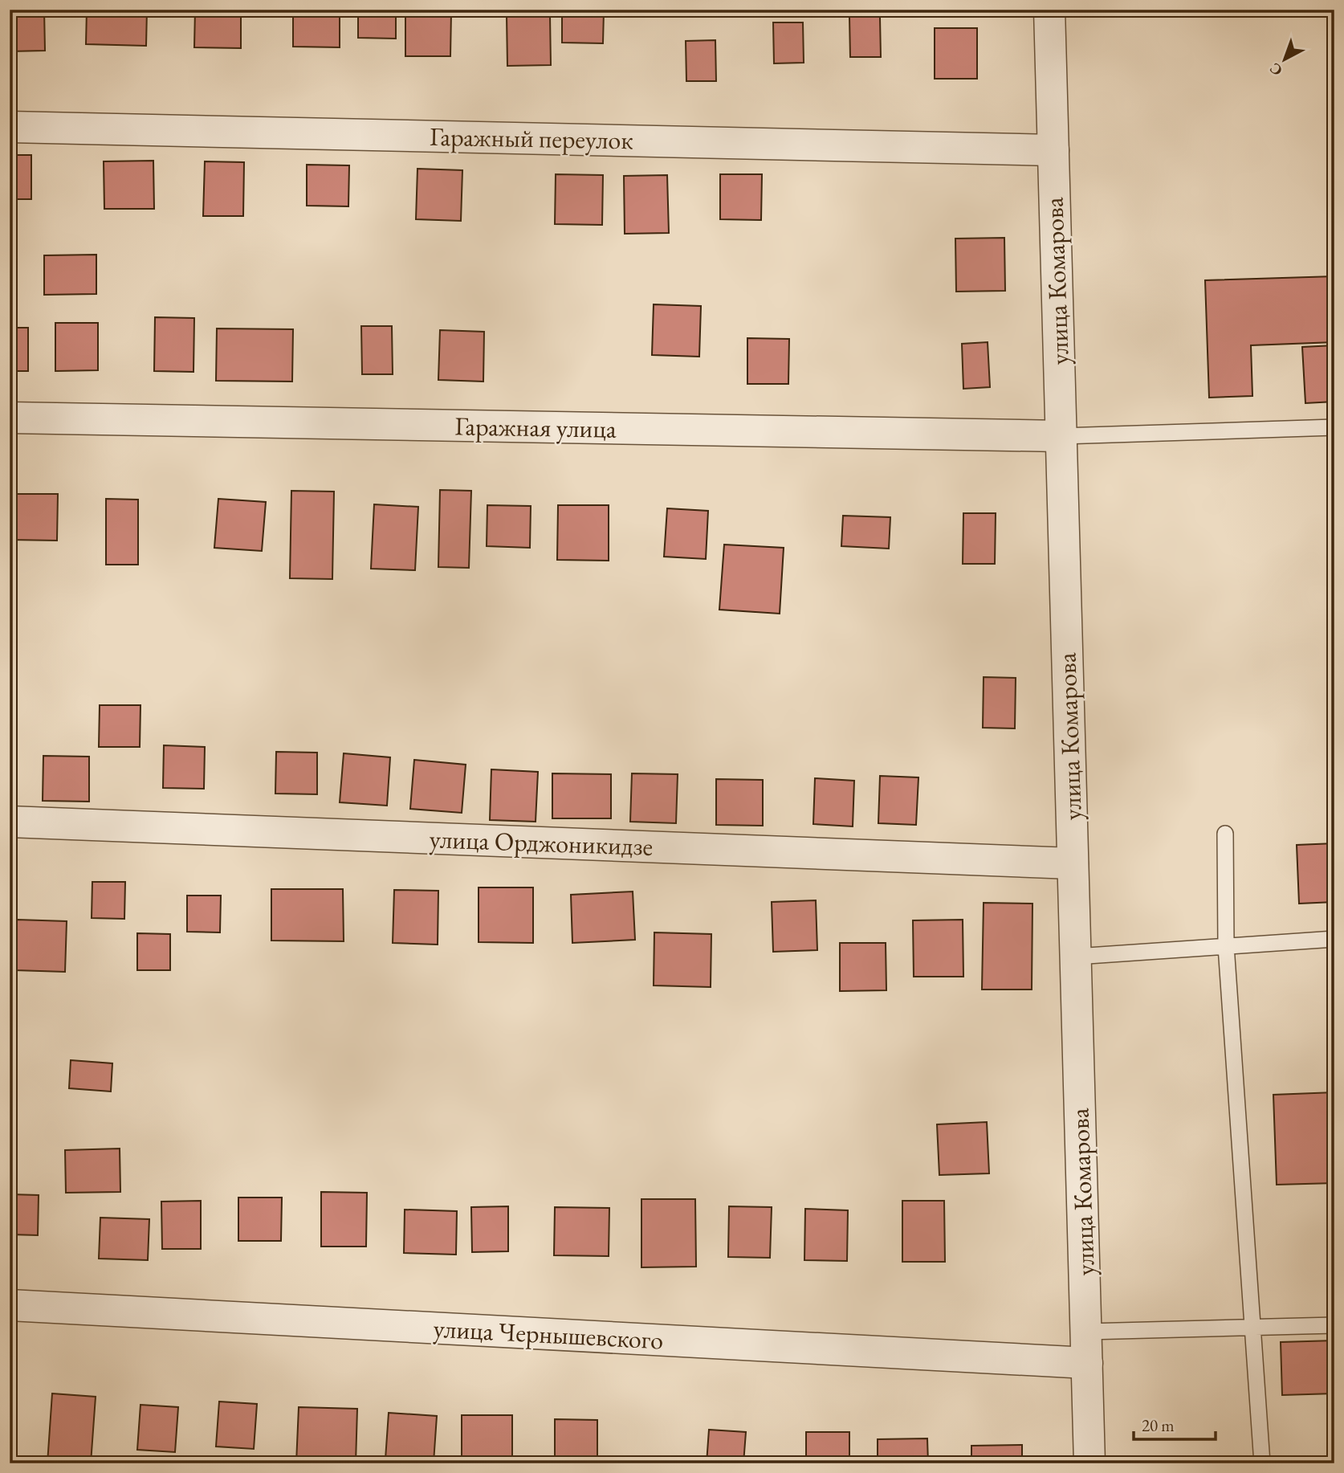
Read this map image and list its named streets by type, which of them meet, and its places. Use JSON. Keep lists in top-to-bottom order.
{
  "streets": {
    "street": [
      "Гаражный переулок",
      "улица Комарова",
      "Гаражная улица",
      "улица Орджоникидзе",
      "улица Чернышевского"
    ]
  },
  "crossings": [
    ["Гаражный переулок", "улица Комарова"],
    ["улица Комарова", "Гаражная улица"],
    ["улица Комарова", "улица Орджоникидзе"],
    ["улица Комарова", "улица Чернышевского"]
  ],
  "scale_bar": "20 m",
  "north": "bottom left"
}
